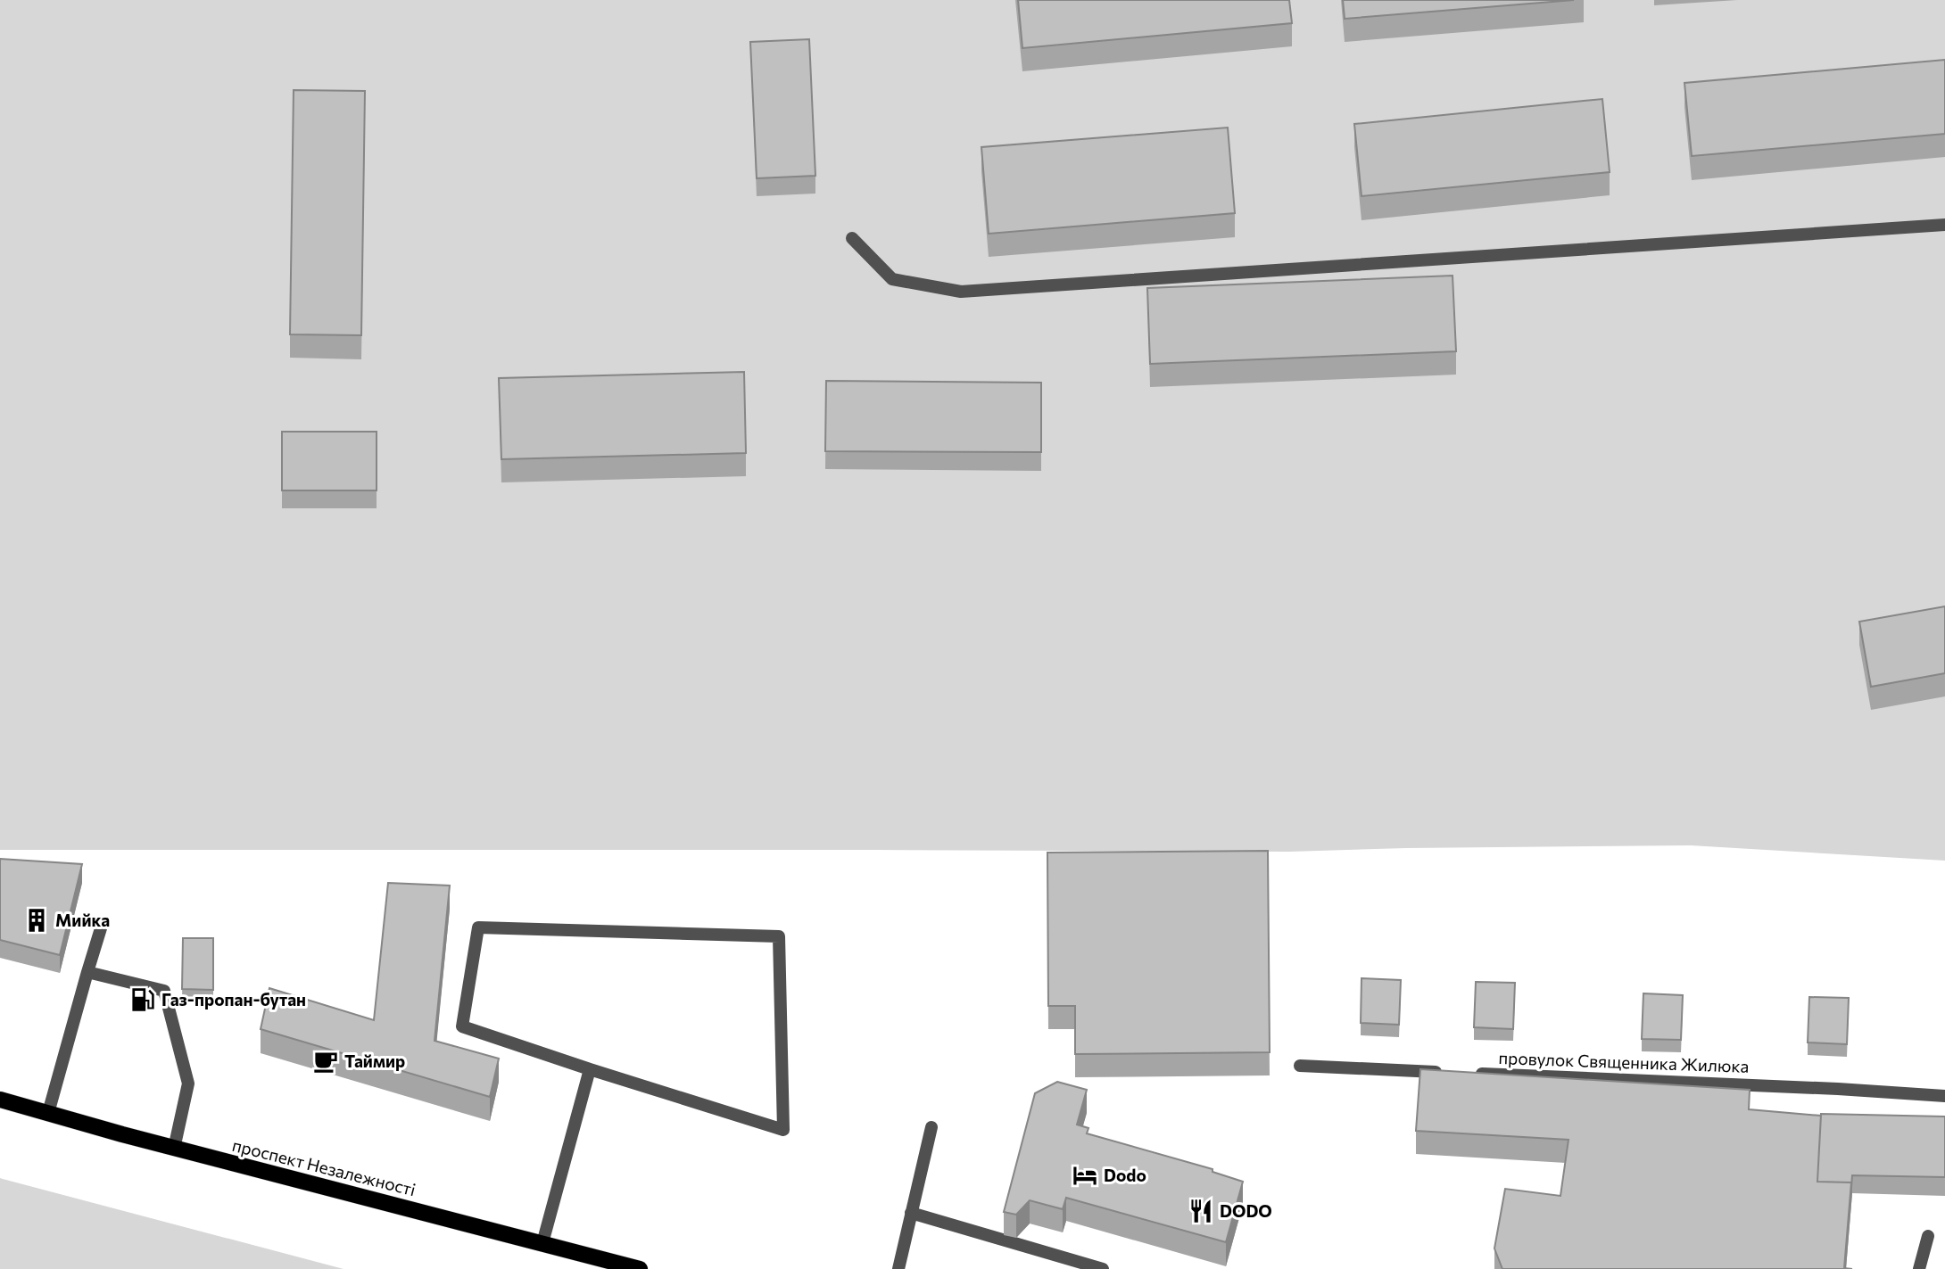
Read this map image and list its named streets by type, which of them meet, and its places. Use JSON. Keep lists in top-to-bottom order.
{
  "streets": {
    "main road": ["проспект Незалежності"],
    "street": ["провулок Священника Жилюка"]
  },
  "places": {
    "building": ["Мийка"],
    "fuel station": ["Газ-пропан-бутан"],
    "cafe": ["Таймир"],
    "hotel": ["Dodo"],
    "restaurant": ["DODO"]
  }
}
